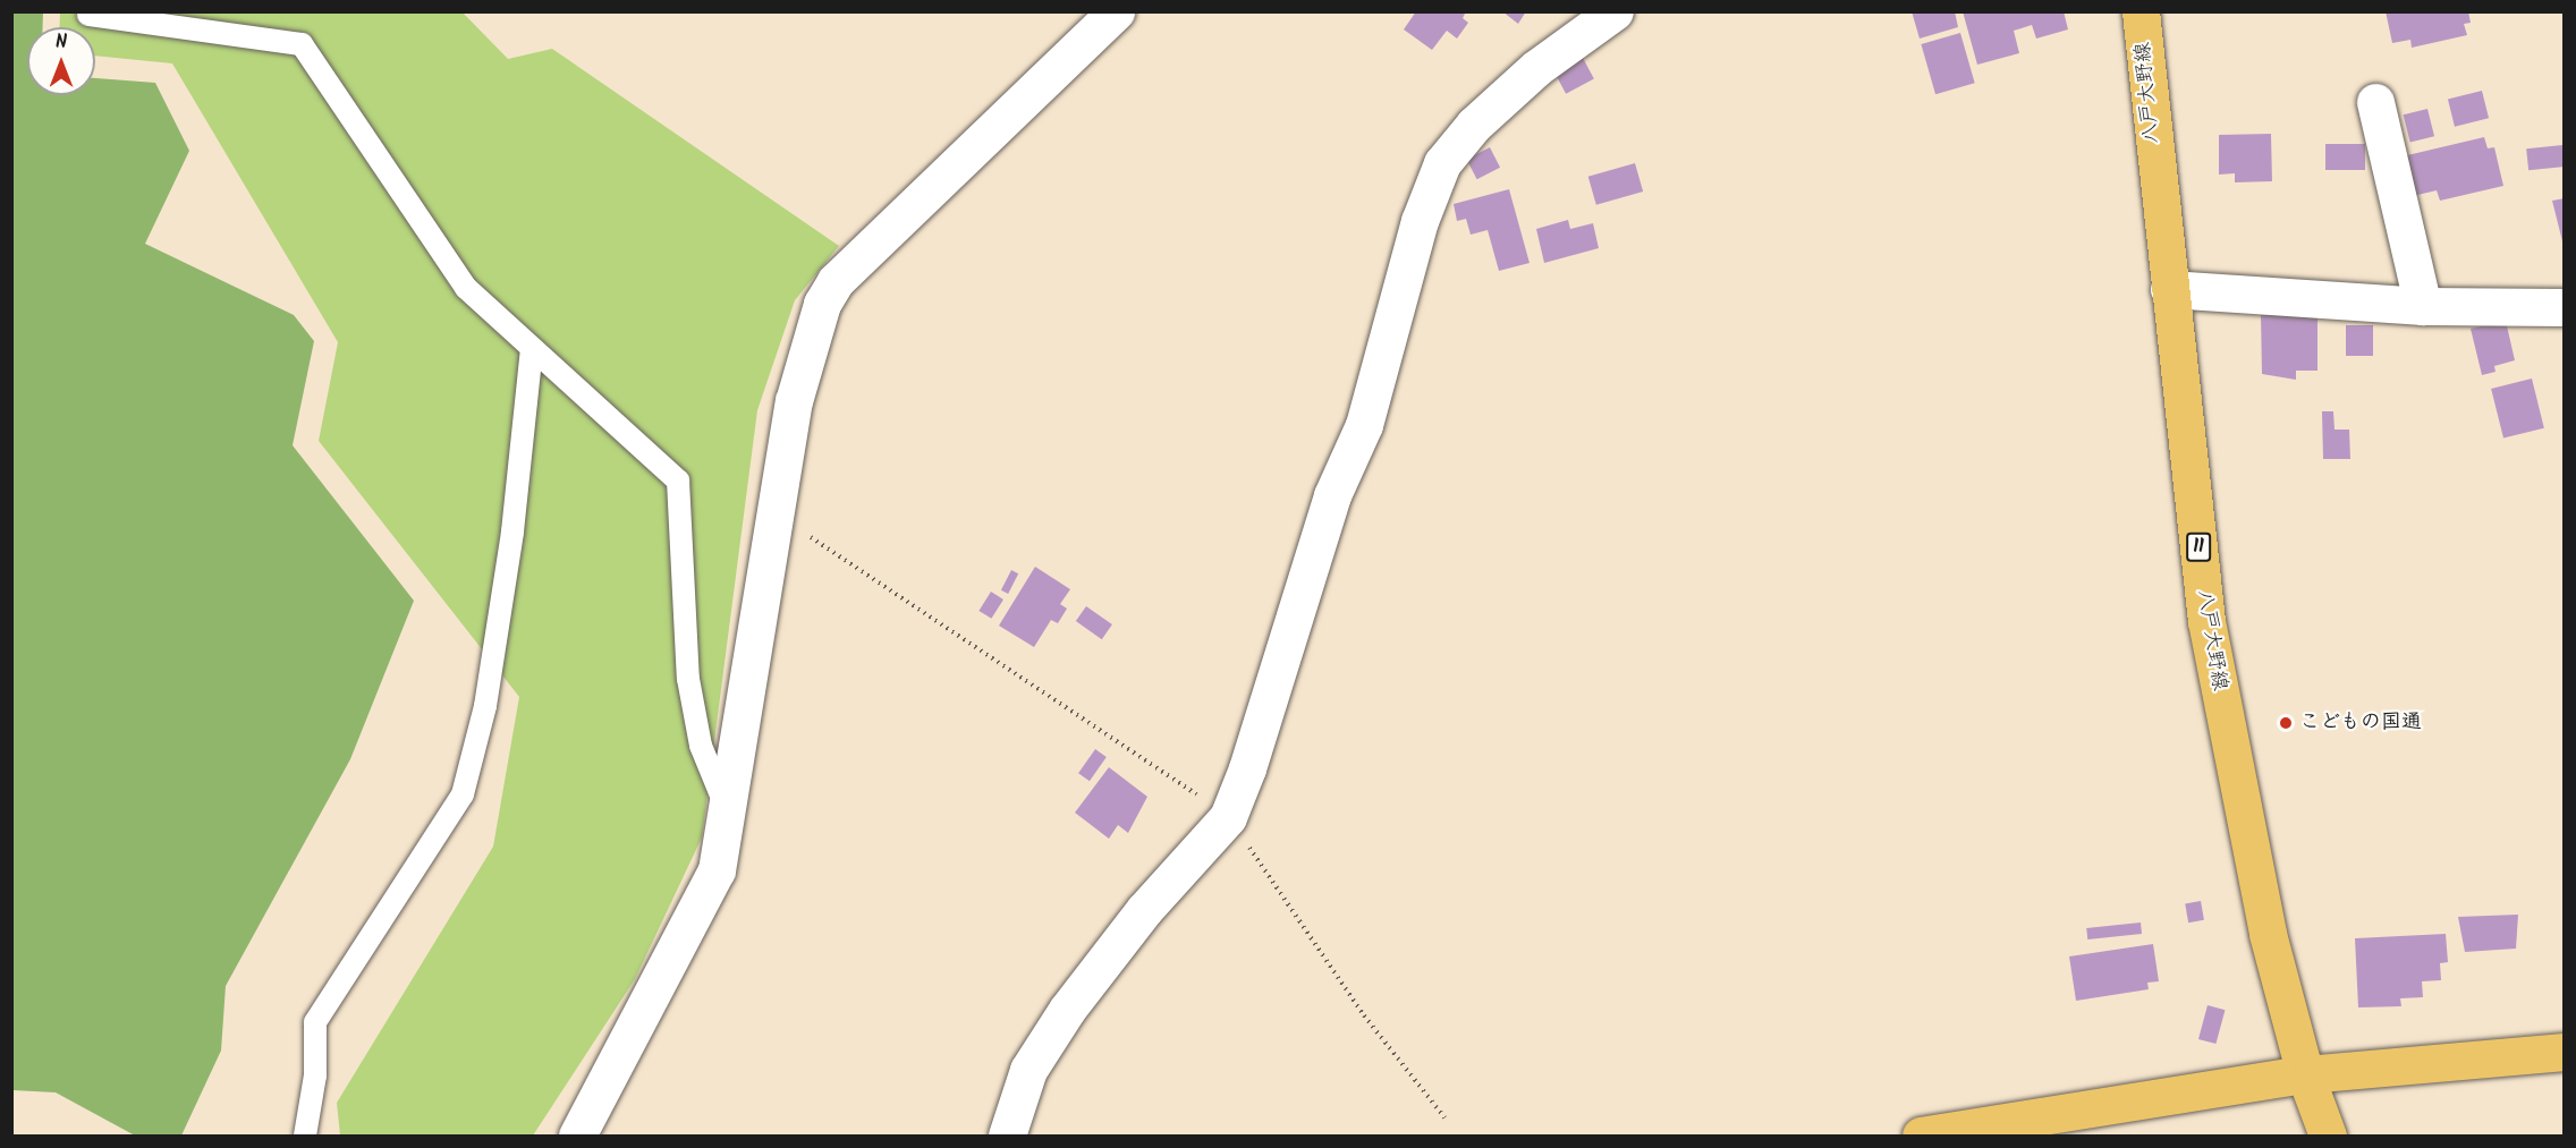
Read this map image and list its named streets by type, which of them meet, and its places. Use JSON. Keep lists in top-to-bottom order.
{
  "streets": {
    "main road": ["八戸大野線", "11"]
  },
  "places": ["こどもの国通"],
  "north": "top"
}
